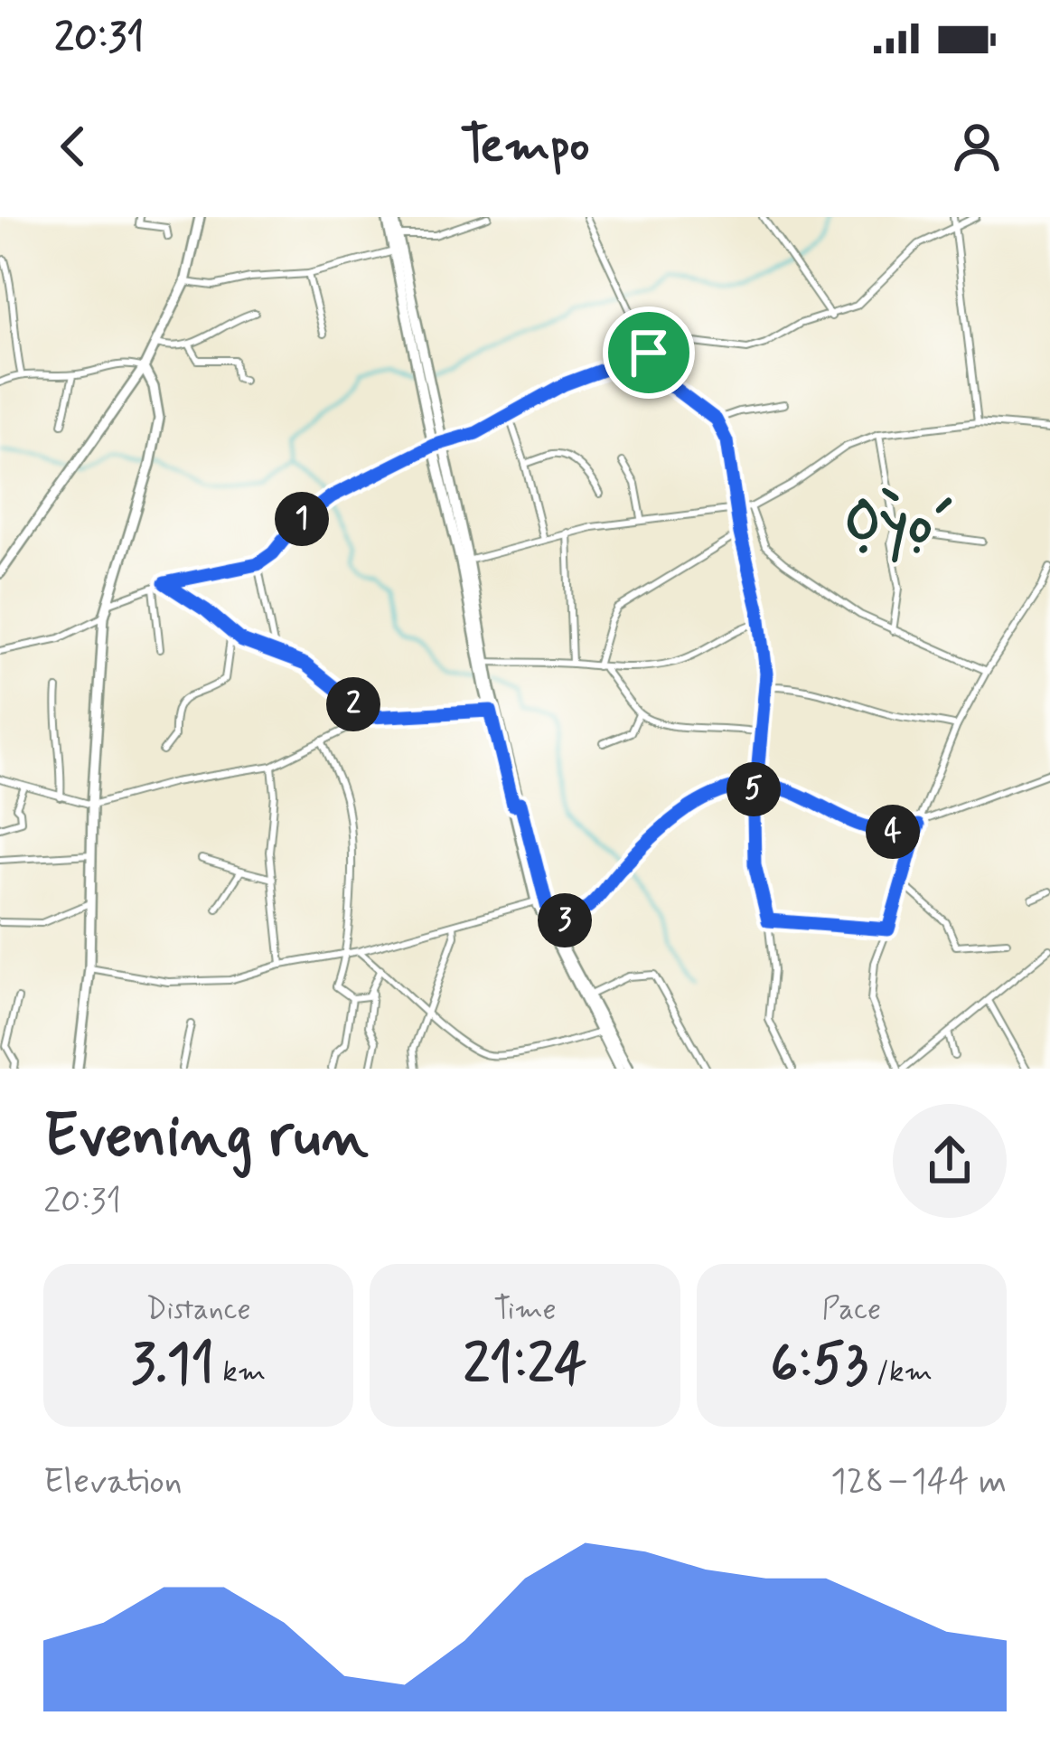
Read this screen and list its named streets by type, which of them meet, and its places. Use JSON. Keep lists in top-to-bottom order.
{
  "districts": ["Ọ̀yọ́"],
  "page": {
    "status": "20:31",
    "header": "Tempo",
    "pins": [
      "1",
      "2",
      "5",
      "4",
      "3"
    ],
    "heading": ["Evening run", "20:31"],
    "stats": [
      ["Distance", "3.11 km"],
      ["Time", "21:24"],
      ["Pace", "6:53 /km"]
    ],
    "chart": ["Elevation", "128–144 m"]
  }
}
